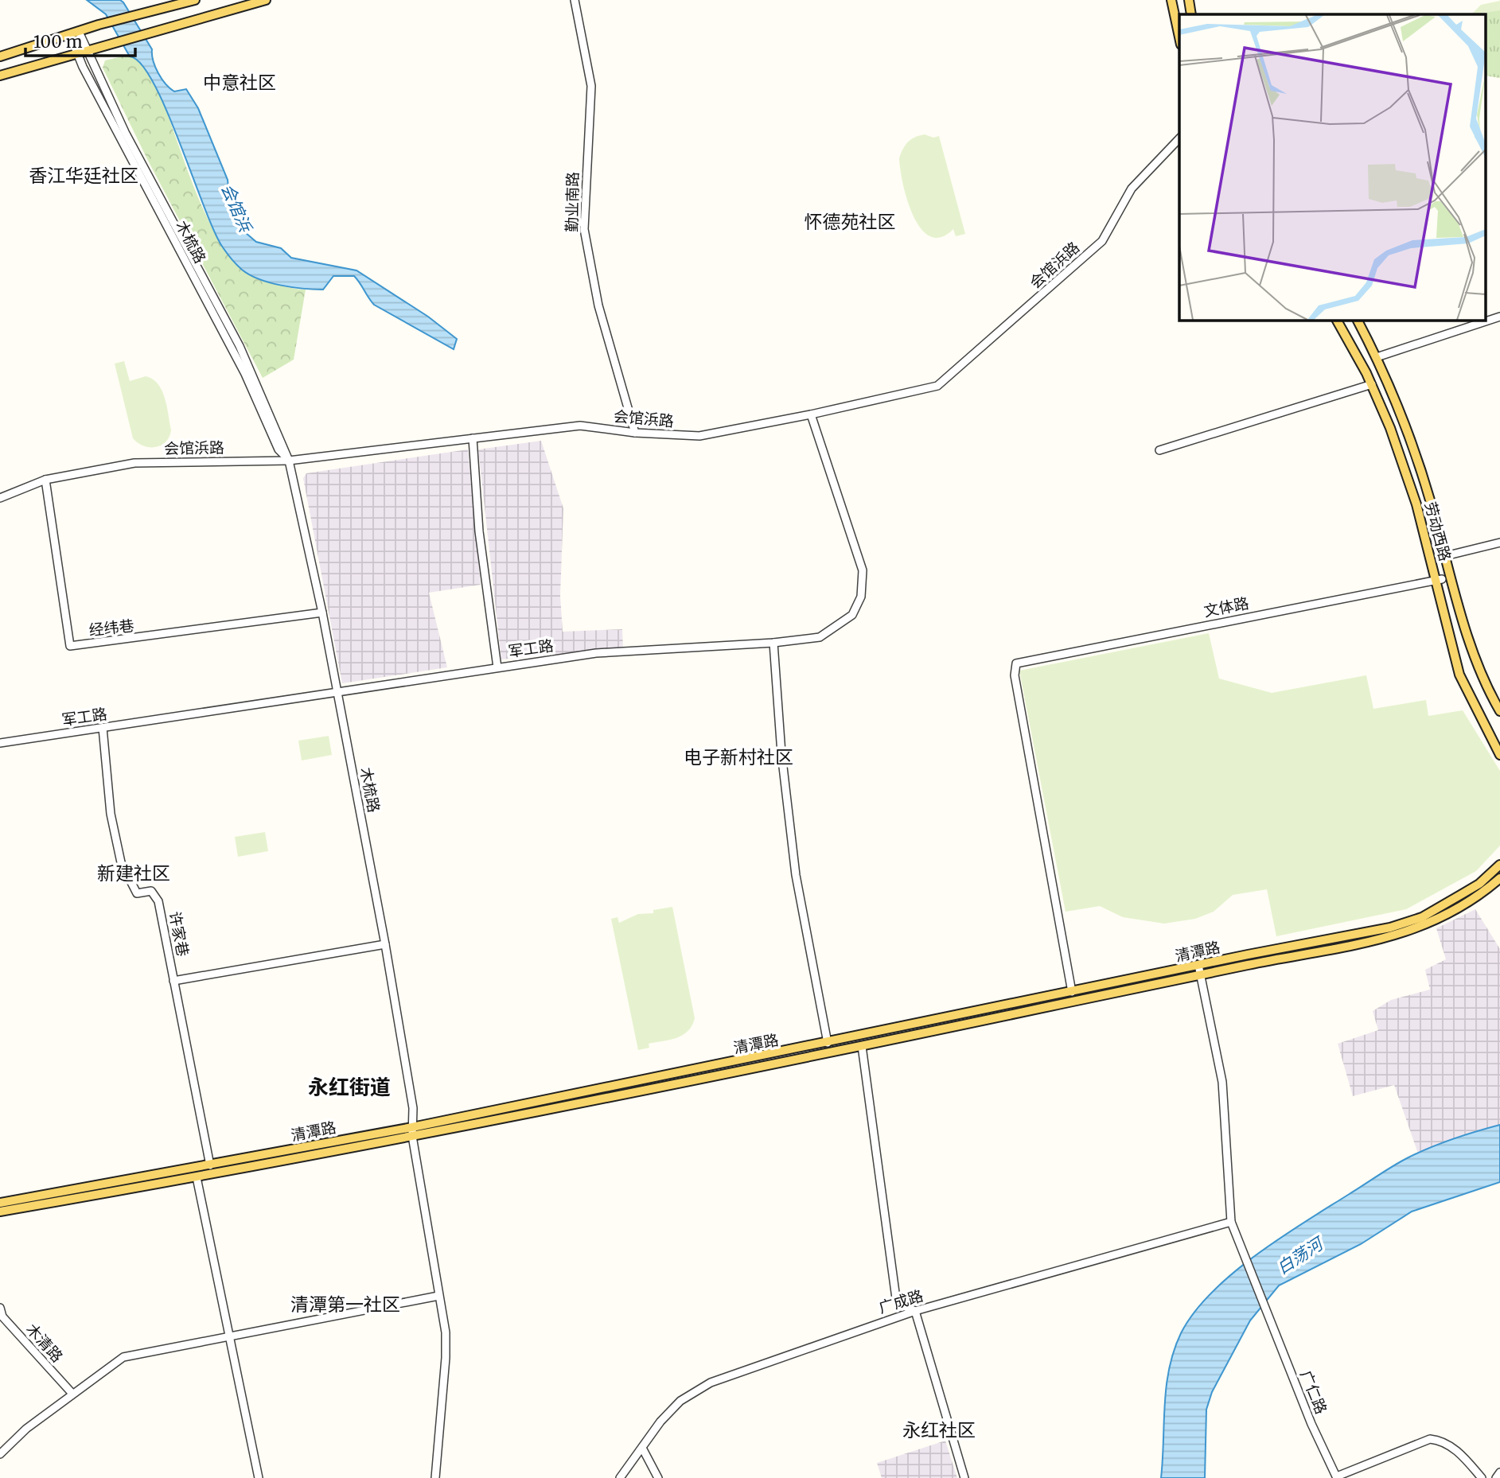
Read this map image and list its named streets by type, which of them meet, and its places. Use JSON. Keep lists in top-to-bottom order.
{
  "streets": {
    "main road": ["劳动西路", "清潭路"],
    "street": [
      "勤业南路",
      "木梳路",
      "会馆浜路",
      "文体路",
      "经纬巷",
      "军工路",
      "许家巷",
      "广成路",
      "木清路",
      "广仁路"
    ]
  },
  "crossings": [
    ["勤业南路", "会馆浜路"],
    ["木梳路", "会馆浜路"],
    ["木梳路", "经纬巷"],
    ["木梳路", "军工路"],
    ["木梳路", "清潭路"],
    ["会馆浜路", "经纬巷"],
    ["会馆浜路", "军工路"],
    ["劳动西路", "文体路"],
    ["文体路", "清潭路"],
    ["军工路", "许家巷"],
    ["许家巷", "清潭路"],
    ["清潭路", "广仁路"],
    ["广成路", "广仁路"]
  ],
  "districts": [
    "中意社区",
    "香江华廷社区",
    "怀德苑社区",
    "电子新村社区",
    "新建社区",
    "永红街道",
    "清潭第一社区",
    "永红社区"
  ],
  "water": ["会馆浜", "白荡河"],
  "scale_bar": "100 m"
}
